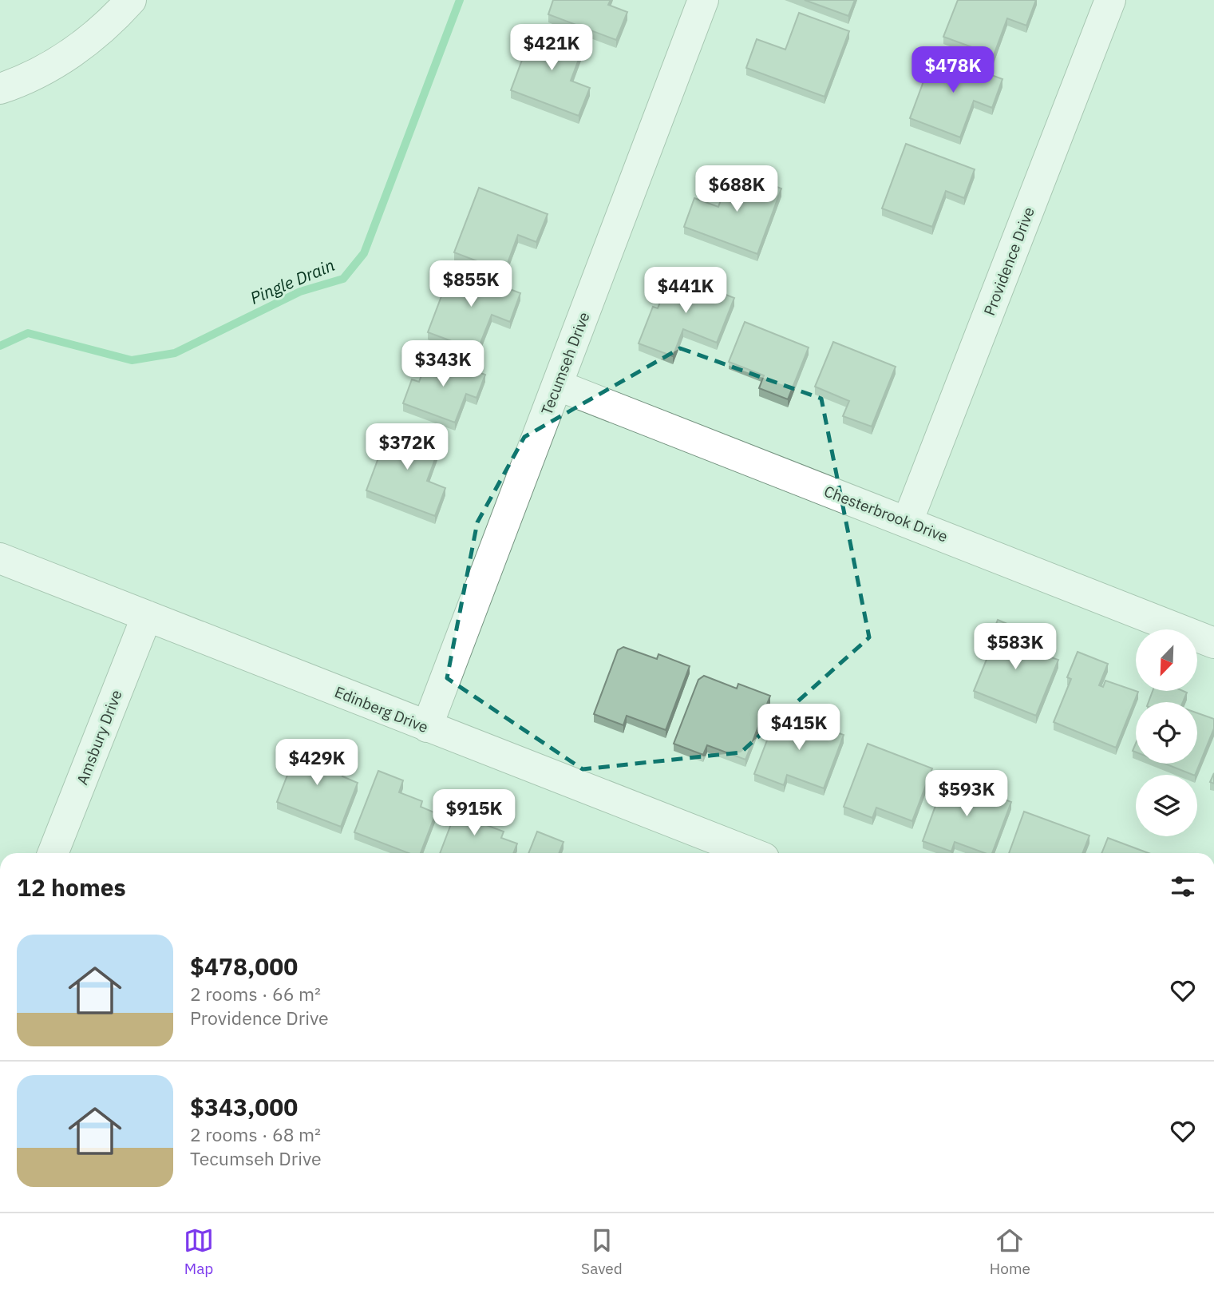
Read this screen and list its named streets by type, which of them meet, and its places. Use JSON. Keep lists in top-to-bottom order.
{
  "streets": {
    "street": [
      "Providence Drive",
      "Tecumseh Drive",
      "Chesterbrook Drive",
      "Edinberg Drive",
      "Amsbury Drive"
    ]
  },
  "crossings": [
    ["Providence Drive", "Chesterbrook Drive"],
    ["Tecumseh Drive", "Chesterbrook Drive"],
    ["Tecumseh Drive", "Edinberg Drive"],
    ["Edinberg Drive", "Amsbury Drive"]
  ],
  "water": ["Pingle Drain"],
  "north": "bottom left",
  "page": {
    "price": [
      "$421K",
      "$478K",
      "$688K",
      "$855K",
      "$441K",
      "$343K",
      "$372K",
      "$583K",
      "$415K",
      "$429K",
      "$593K",
      "$915K"
    ],
    "heading": "12 homes",
    "list": [
      {
        "name": "$478,000",
        "note": "2 rooms · 66 m² · Providence Drive"
      },
      {
        "name": "$343,000",
        "note": "2 rooms · 68 m² · Tecumseh Drive"
      }
    ],
    "tabs": ["Map", "Saved", "Home"]
  }
}
